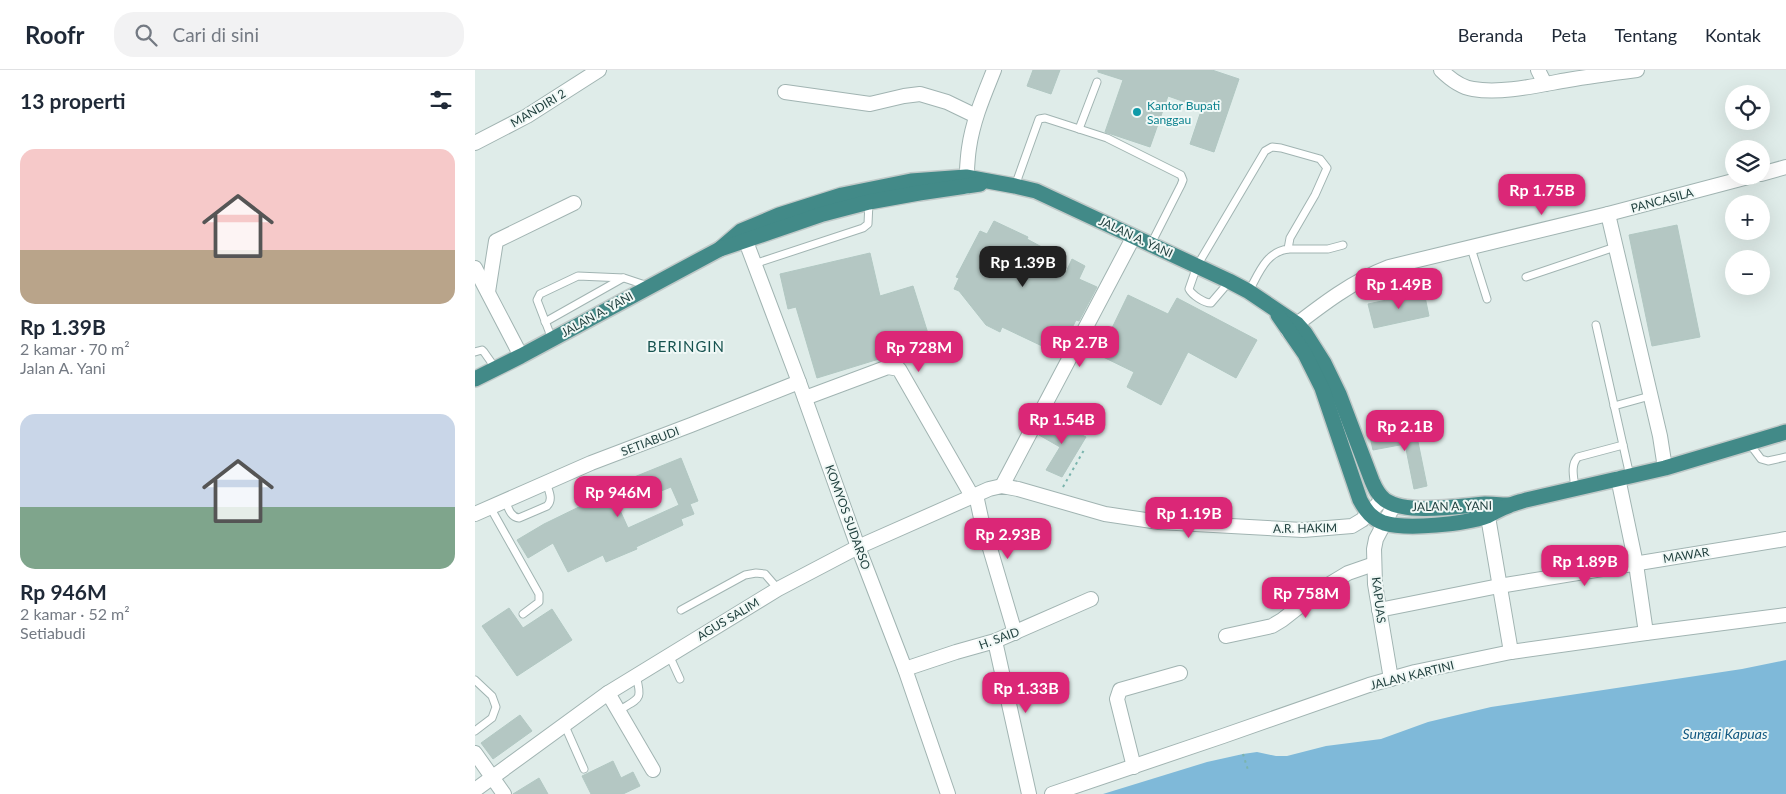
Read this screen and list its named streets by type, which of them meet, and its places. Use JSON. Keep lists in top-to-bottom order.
{
  "streets": {
    "highway": ["JALAN A. YANI"],
    "street": [
      "MANDIRI 2",
      "PANCASILA",
      "SETIABUDI",
      "KOMYOS SUDARSO",
      "A.R. HAKIM",
      "MAWAR",
      "KAPUAS",
      "AGUS SALIM",
      "H. SAID",
      "JALAN KARTINI"
    ]
  },
  "crossings": [
    ["PANCASILA", "JALAN A. YANI"],
    ["JALAN A. YANI", "KOMYOS SUDARSO"],
    ["JALAN A. YANI", "A.R. HAKIM"],
    ["JALAN A. YANI", "KAPUAS"],
    ["SETIABUDI", "KOMYOS SUDARSO"],
    ["KOMYOS SUDARSO", "AGUS SALIM"],
    ["KOMYOS SUDARSO", "H. SAID"],
    ["A.R. HAKIM", "KAPUAS"],
    ["A.R. HAKIM", "AGUS SALIM"],
    ["MAWAR", "KAPUAS"],
    ["KAPUAS", "JALAN KARTINI"]
  ],
  "districts": ["BERINGIN"],
  "water": ["Sungai Kapuas"],
  "places": ["Kantor Bupati Sanggau"],
  "page": {
    "header": "Roofr",
    "search": "Cari di sini",
    "nav": [
      "Beranda",
      "Peta",
      "Tentang",
      "Kontak"
    ],
    "heading": "13 properti",
    "map_buttons": ["+", "−"],
    "list": [
      {
        "name": "Rp 1.39B",
        "note": "2 kamar · 70 m² · Jalan A. Yani"
      },
      {
        "name": "Rp 946M",
        "note": "2 kamar · 52 m² · Setiabudi"
      }
    ],
    "price": [
      "Rp 1.75B",
      "Rp 1.39B",
      "Rp 1.49B",
      "Rp 2.7B",
      "Rp 728M",
      "Rp 1.54B",
      "Rp 2.1B",
      "Rp 946M",
      "Rp 1.19B",
      "Rp 2.93B",
      "Rp 1.89B",
      "Rp 758M",
      "Rp 1.33B"
    ]
  }
}
